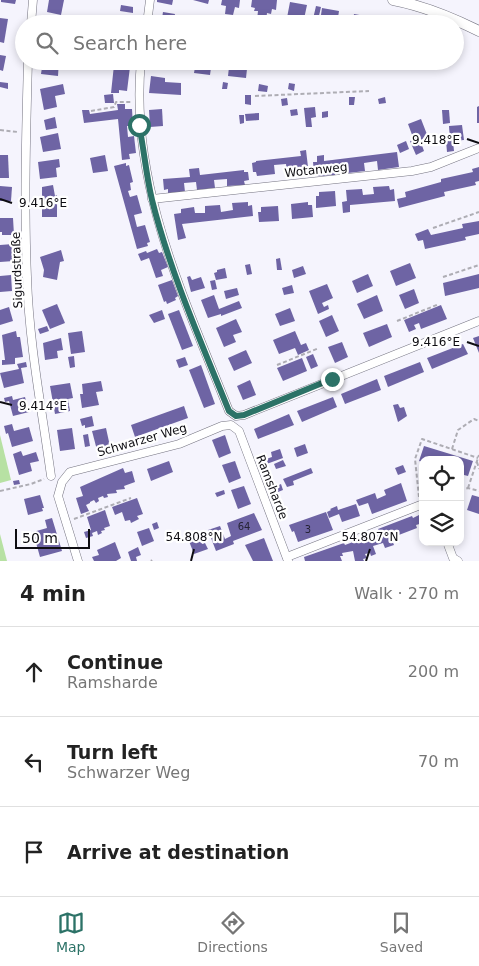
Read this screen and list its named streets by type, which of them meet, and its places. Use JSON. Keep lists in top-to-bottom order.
{
  "streets": {
    "street": [
      "Wotanweg",
      "Sigurdstraße",
      "Schwarzer Weg",
      "Ramsharde"
    ]
  },
  "crossings": [
    ["Schwarzer Weg", "Ramsharde"]
  ],
  "house_numbers": ["64", "3"],
  "scale_bar": "50 m",
  "page": {
    "search": "Search here",
    "scale": "50 m",
    "heading": ["4 min", "Walk · 270 m"],
    "list": [
      ["Continue", "Ramsharde", "200 m"],
      ["Turn left", "Schwarzer Weg", "70 m"],
      "Arrive at destination"
    ],
    "nav": ["Map", "Directions", "Saved"]
  },
  "coordinates": [
    "9.418°E",
    "9.416°E",
    "9.414°E",
    "54.808°N",
    "54.807°N"
  ]
}
